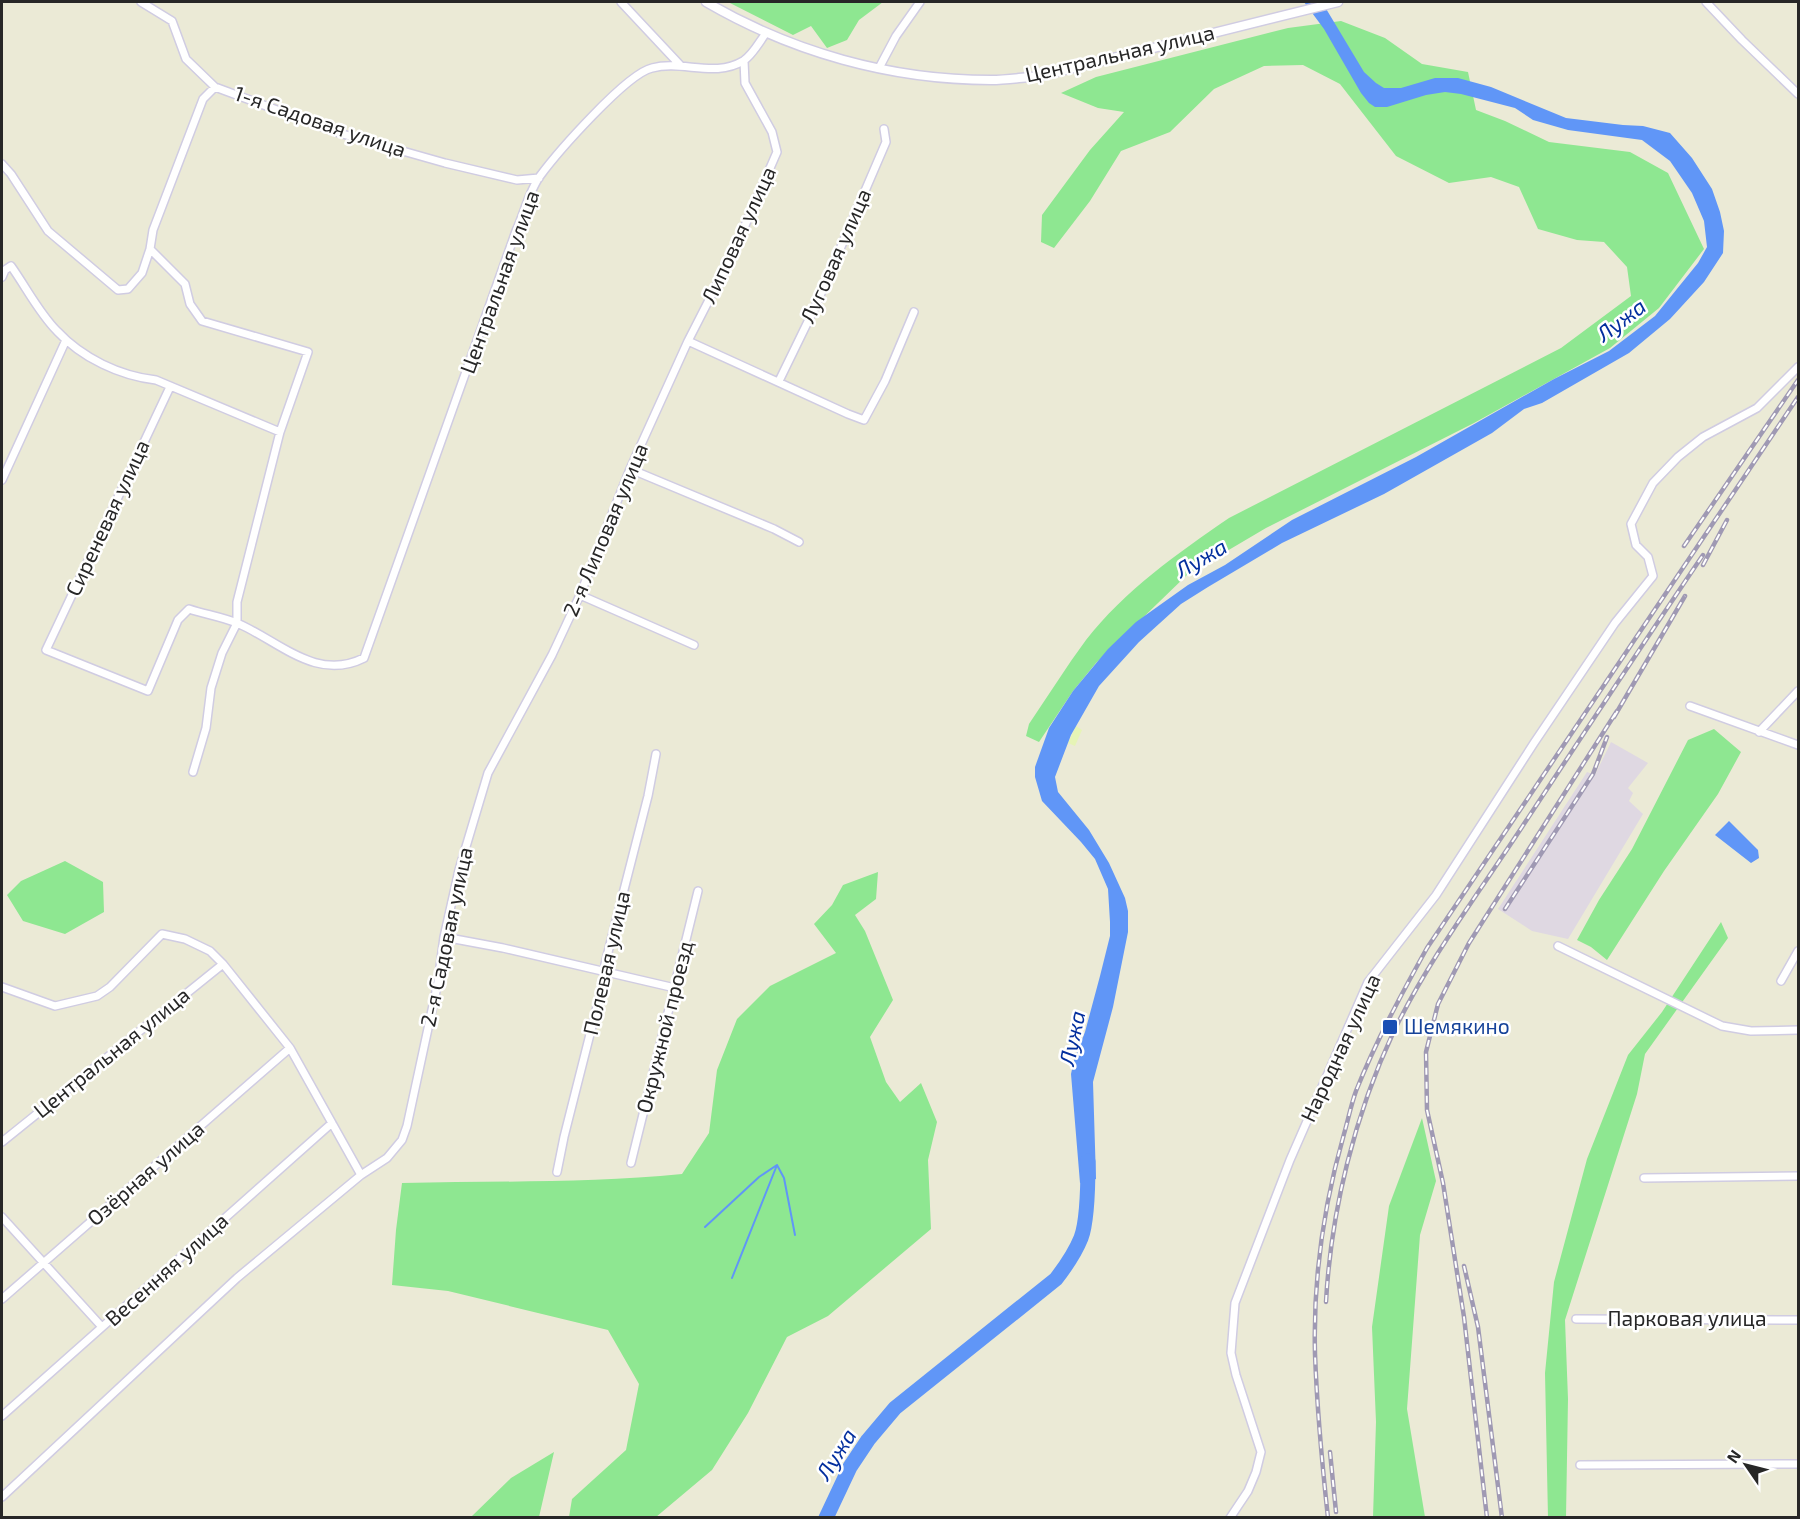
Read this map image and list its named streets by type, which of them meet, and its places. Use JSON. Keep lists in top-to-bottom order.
{
  "streets": {
    "street": [
      "Центральная улица",
      "1-я Садовая улица",
      "Липовая улица",
      "Луговая улица",
      "Сиреневая улица",
      "2-я Липовая улица",
      "2-я Садовая улица",
      "Полевая улица",
      "Окружной проезд",
      "Народная улица",
      "Озёрная улица",
      "Весенняя улица",
      "Парковая улица"
    ]
  },
  "crossings": [
    ["Центральная улица", "1-я Садовая улица"],
    ["Центральная улица", "Липовая улица"],
    ["Центральная улица", "Сиреневая улица"],
    ["Липовая улица", "2-я Липовая улица"],
    ["2-я Липовая улица", "2-я Садовая улица"]
  ],
  "water": ["Лужа"],
  "places": {
    "transit": ["Шемякино"]
  },
  "north": "top left"
}
